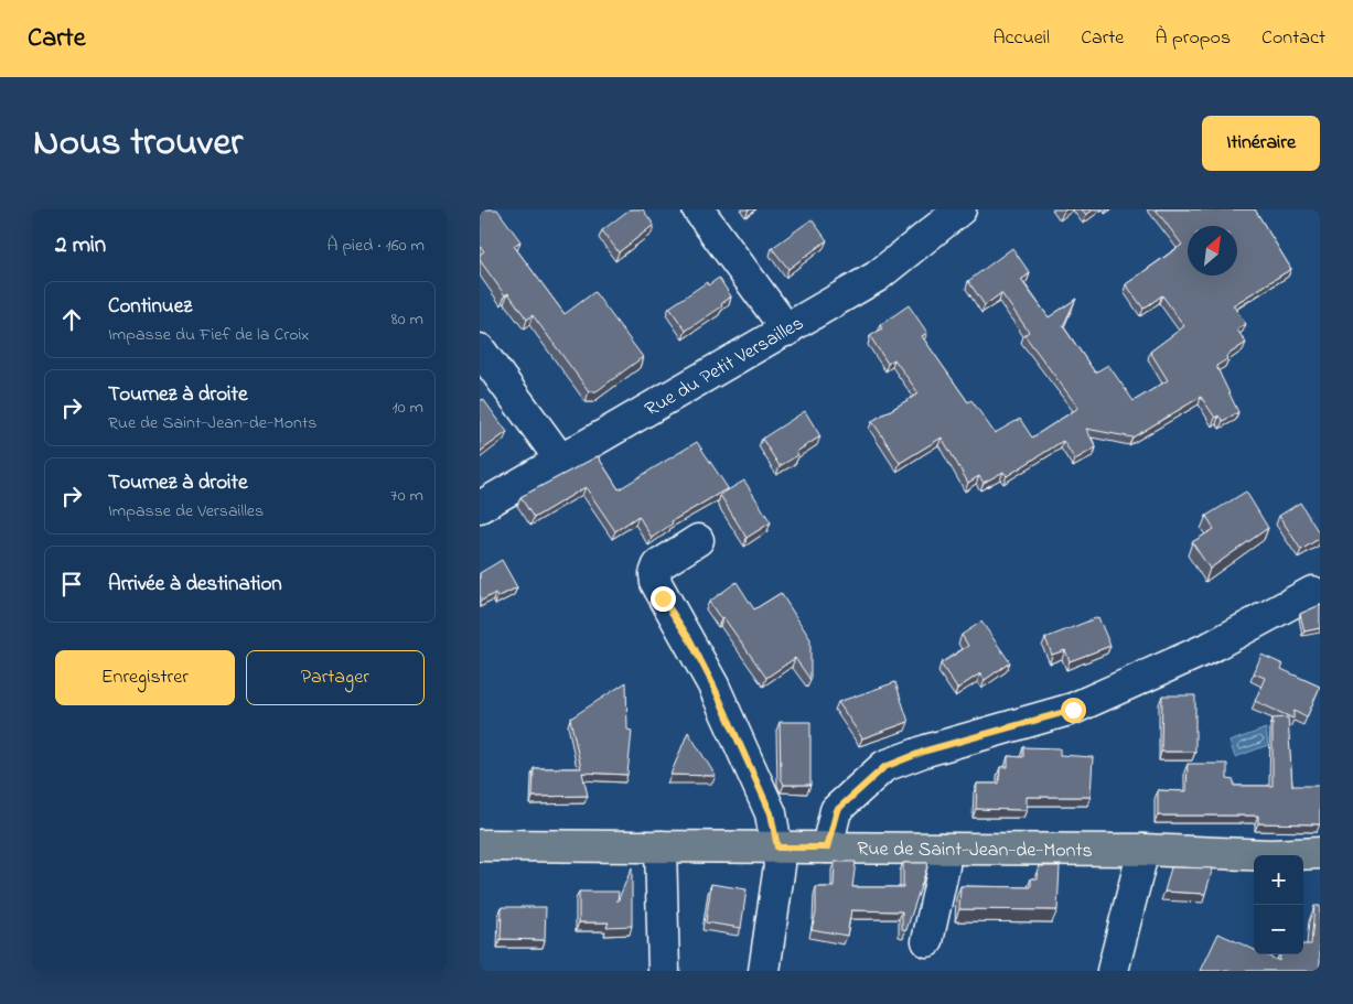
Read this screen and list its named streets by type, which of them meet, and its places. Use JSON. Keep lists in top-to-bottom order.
{
  "streets": {
    "main road": ["Rue de Saint-Jean-de-Monts"],
    "street": ["Rue du Petit Versailles"]
  },
  "north": "top right",
  "page": {
    "header": "Carte",
    "nav": [
      "Accueil",
      "Carte",
      "À propos",
      "Contact"
    ],
    "title": "Nous trouver",
    "buttons": [
      "Itinéraire",
      ["Enregistrer", "Partager"]
    ],
    "heading": ["2 min", "À pied · 160 m"],
    "list": [
      ["Continuez", "Impasse du Fief de la Croix", "80 m"],
      ["Tournez à droite", "Rue de Saint-Jean-de-Monts", "10 m"],
      ["Tournez à droite", "Impasse de Versailles", "70 m"],
      "Arrivée à destination"
    ],
    "map_buttons": ["+", "−"]
  }
}
